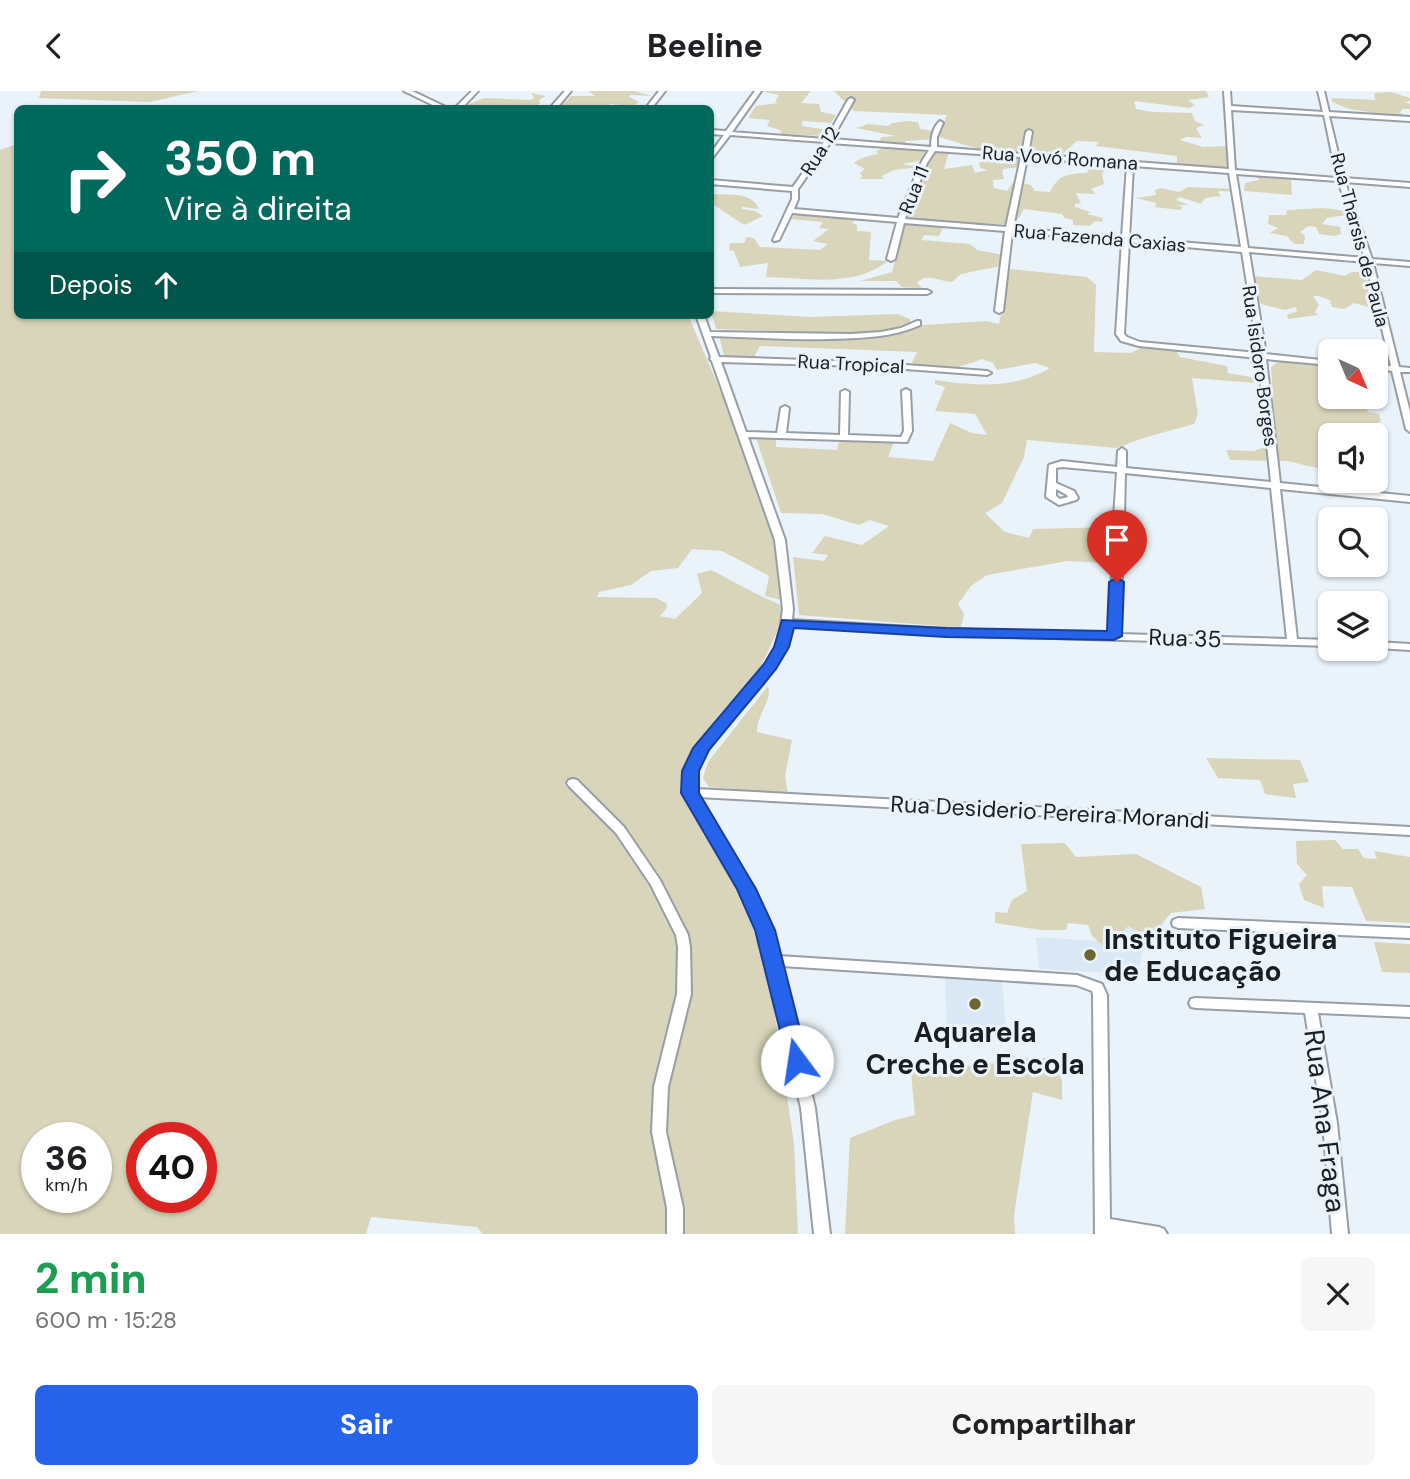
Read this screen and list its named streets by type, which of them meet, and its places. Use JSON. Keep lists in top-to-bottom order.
{
  "streets": {
    "street": [
      "Rua 12",
      "Rua Vovó Romana",
      "Rua 11",
      "Rua Fazenda Caxias",
      "Rua Tharsis de Paula",
      "Rua Tropical",
      "Rua Isidoro Borges",
      "Rua 35",
      "Rua Desiderio Pereira Morandi",
      "Rua Ana Fraga"
    ]
  },
  "crossings": [
    ["Rua 12", "Rua Vovó Romana"],
    ["Rua 12", "Rua Fazenda Caxias"],
    ["Rua Vovó Romana", "Rua 11"],
    ["Rua Vovó Romana", "Rua Tharsis de Paula"],
    ["Rua Vovó Romana", "Rua Isidoro Borges"],
    ["Rua 11", "Rua Fazenda Caxias"],
    ["Rua Fazenda Caxias", "Rua Tharsis de Paula"],
    ["Rua Fazenda Caxias", "Rua Isidoro Borges"],
    ["Rua Isidoro Borges", "Rua 35"]
  ],
  "places": ["Instituto Figueira de Educação", "Aquarela Creche e Escola"],
  "north": "bottom right",
  "page": {
    "header": "Beeline",
    "turn": ["350 m", "Vire à direita"],
    "then": "Depois",
    "speed": "36 km/h",
    "limit": "40",
    "heading": ["2 min", "600 m · 15:28"],
    "buttons": ["Sair", "Compartilhar"]
  }
}
